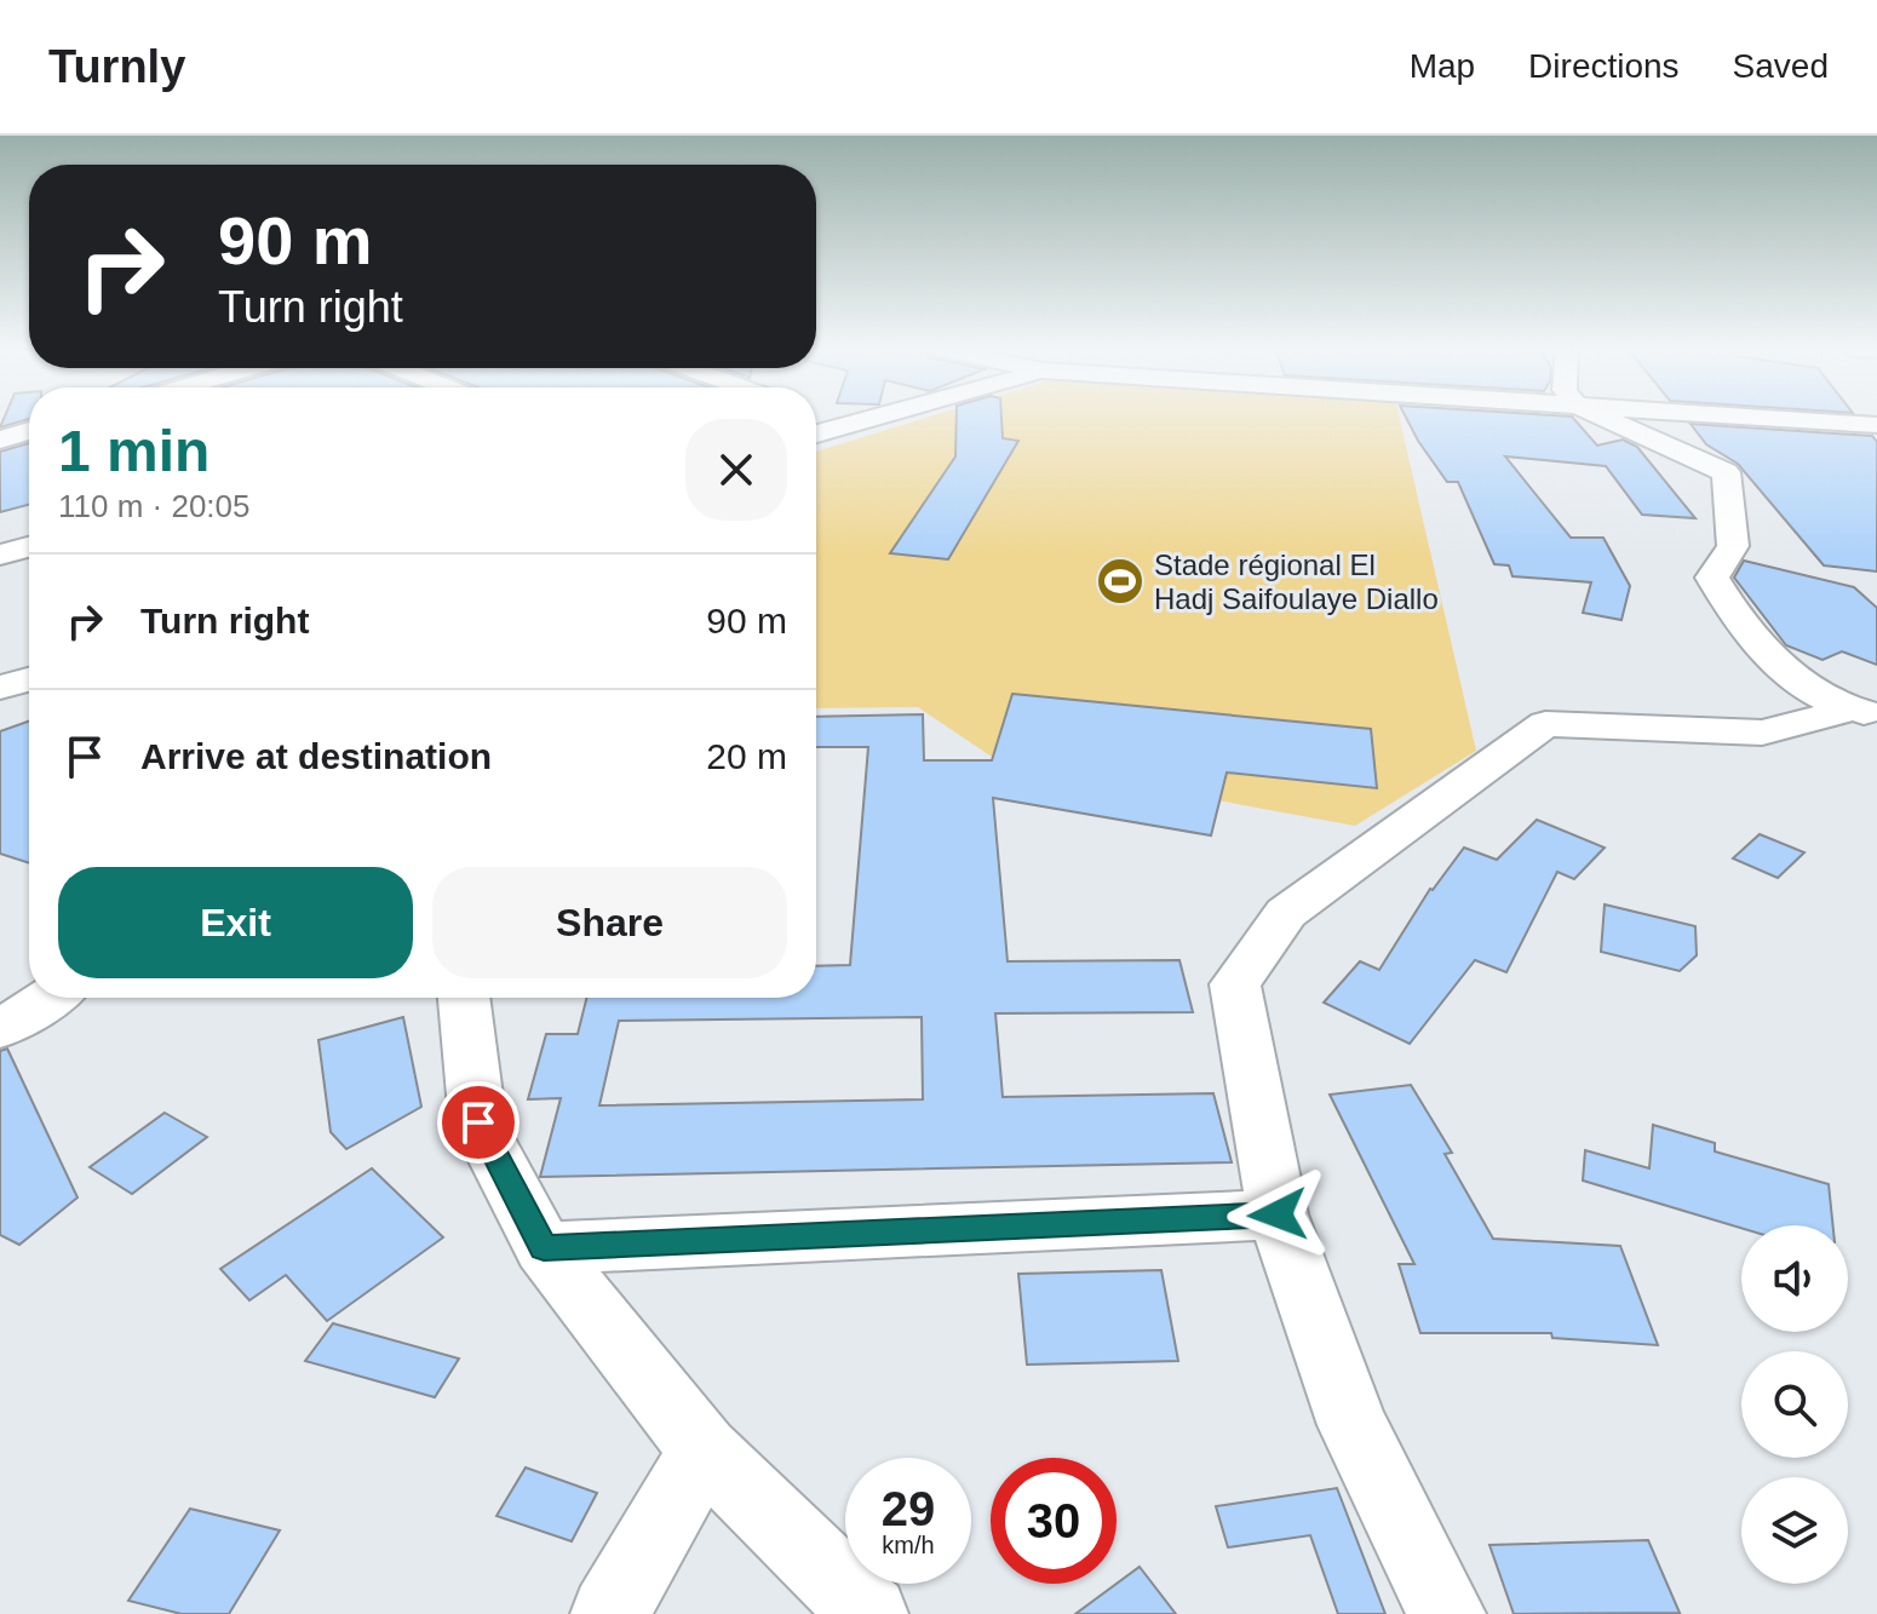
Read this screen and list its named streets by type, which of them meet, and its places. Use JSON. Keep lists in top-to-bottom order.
{
  "places": {
    "sports": ["Stade régional El Hadj Saifoulaye Diallo"]
  },
  "page": {
    "header": "Turnly",
    "nav": ["Map", "Directions", "Saved"],
    "turn": ["90 m", "Turn right"],
    "heading": ["1 min", "110 m · 20:05"],
    "list": [
      {
        "name": "Turn right",
        "value": "90 m"
      },
      {
        "name": "Arrive at destination",
        "value": "20 m"
      }
    ],
    "buttons": ["Exit", "Share"],
    "speed": "29 km/h",
    "limit": "30"
  }
}
